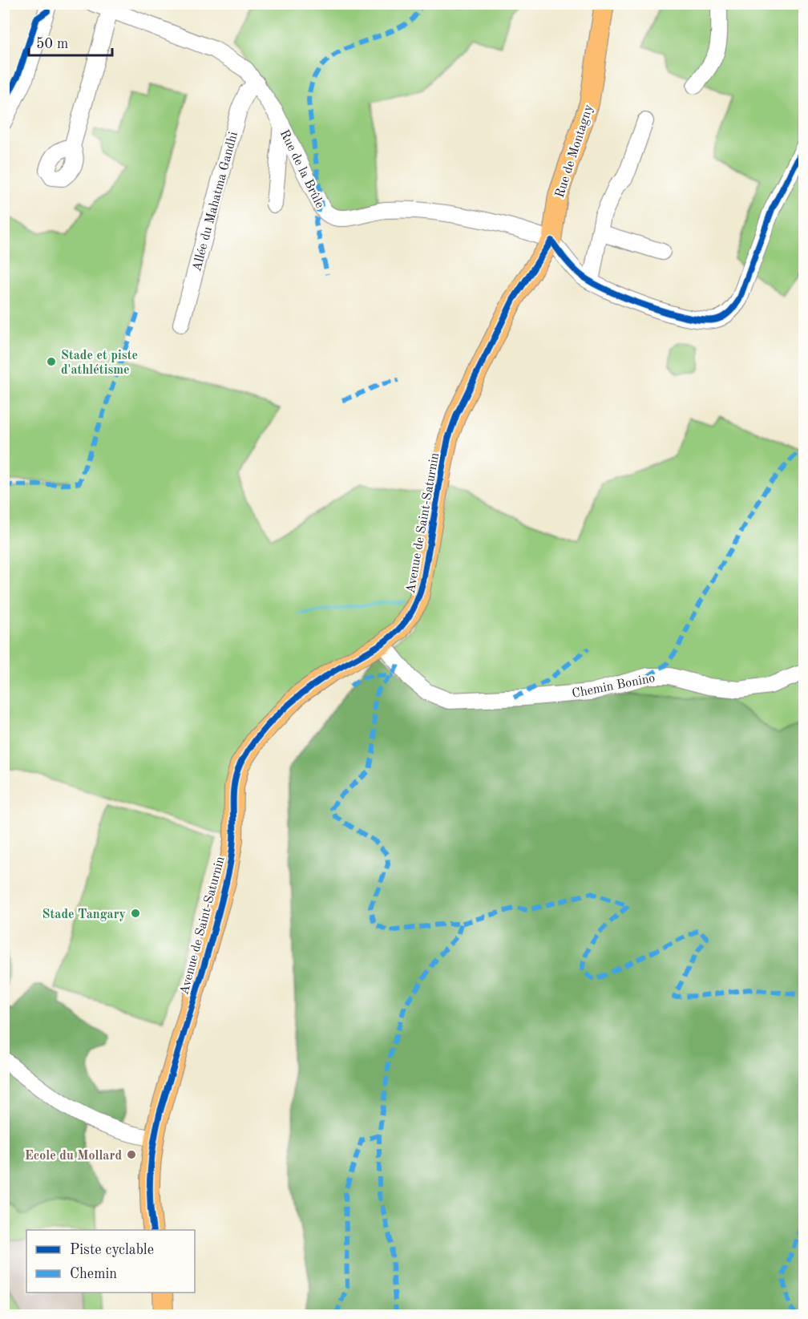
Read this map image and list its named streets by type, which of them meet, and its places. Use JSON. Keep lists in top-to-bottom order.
{
  "streets": {
    "main road": ["Rue de Montagny", "Avenue de Saint-Saturnin"],
    "street": ["Rue de la Brûle", "Allée du Mahatma Gandhi", "Chemin Bonino"]
  },
  "crossings": [
    ["Rue de Montagny", "Rue de la Brûle"],
    ["Rue de Montagny", "Avenue de Saint-Saturnin"],
    ["Rue de la Brûle", "Allée du Mahatma Gandhi"],
    ["Rue de la Brûle", "Avenue de Saint-Saturnin"],
    ["Avenue de Saint-Saturnin", "Chemin Bonino"]
  ],
  "places": ["Stade et piste d'athlétisme", "Stade Tangary", "Ecole du Mollard"],
  "legend": ["Piste cyclable", "Chemin"],
  "scale_bar": "50 m"
}
